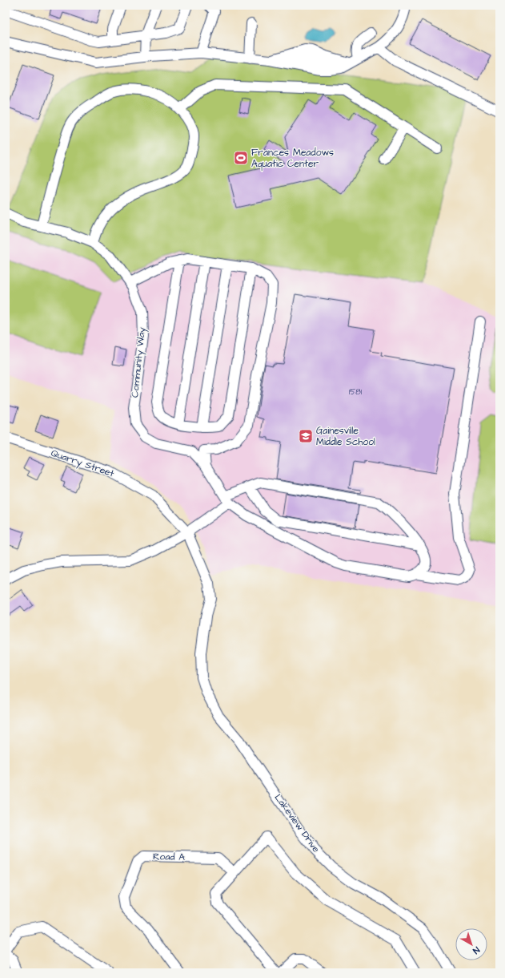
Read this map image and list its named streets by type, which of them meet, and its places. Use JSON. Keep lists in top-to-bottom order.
{
  "streets": {
    "street": [
      "Community Way",
      "Quarry Street",
      "Lakeview Drive",
      "Road A"
    ]
  },
  "crossings": [
    ["Quarry Street", "Lakeview Drive"]
  ],
  "places": {
    "sports": ["Frances Meadows Aquatic Center"],
    "school or university": ["Gainesville Middle School"]
  },
  "house_numbers": ["1581"],
  "north": "bottom right"
}
